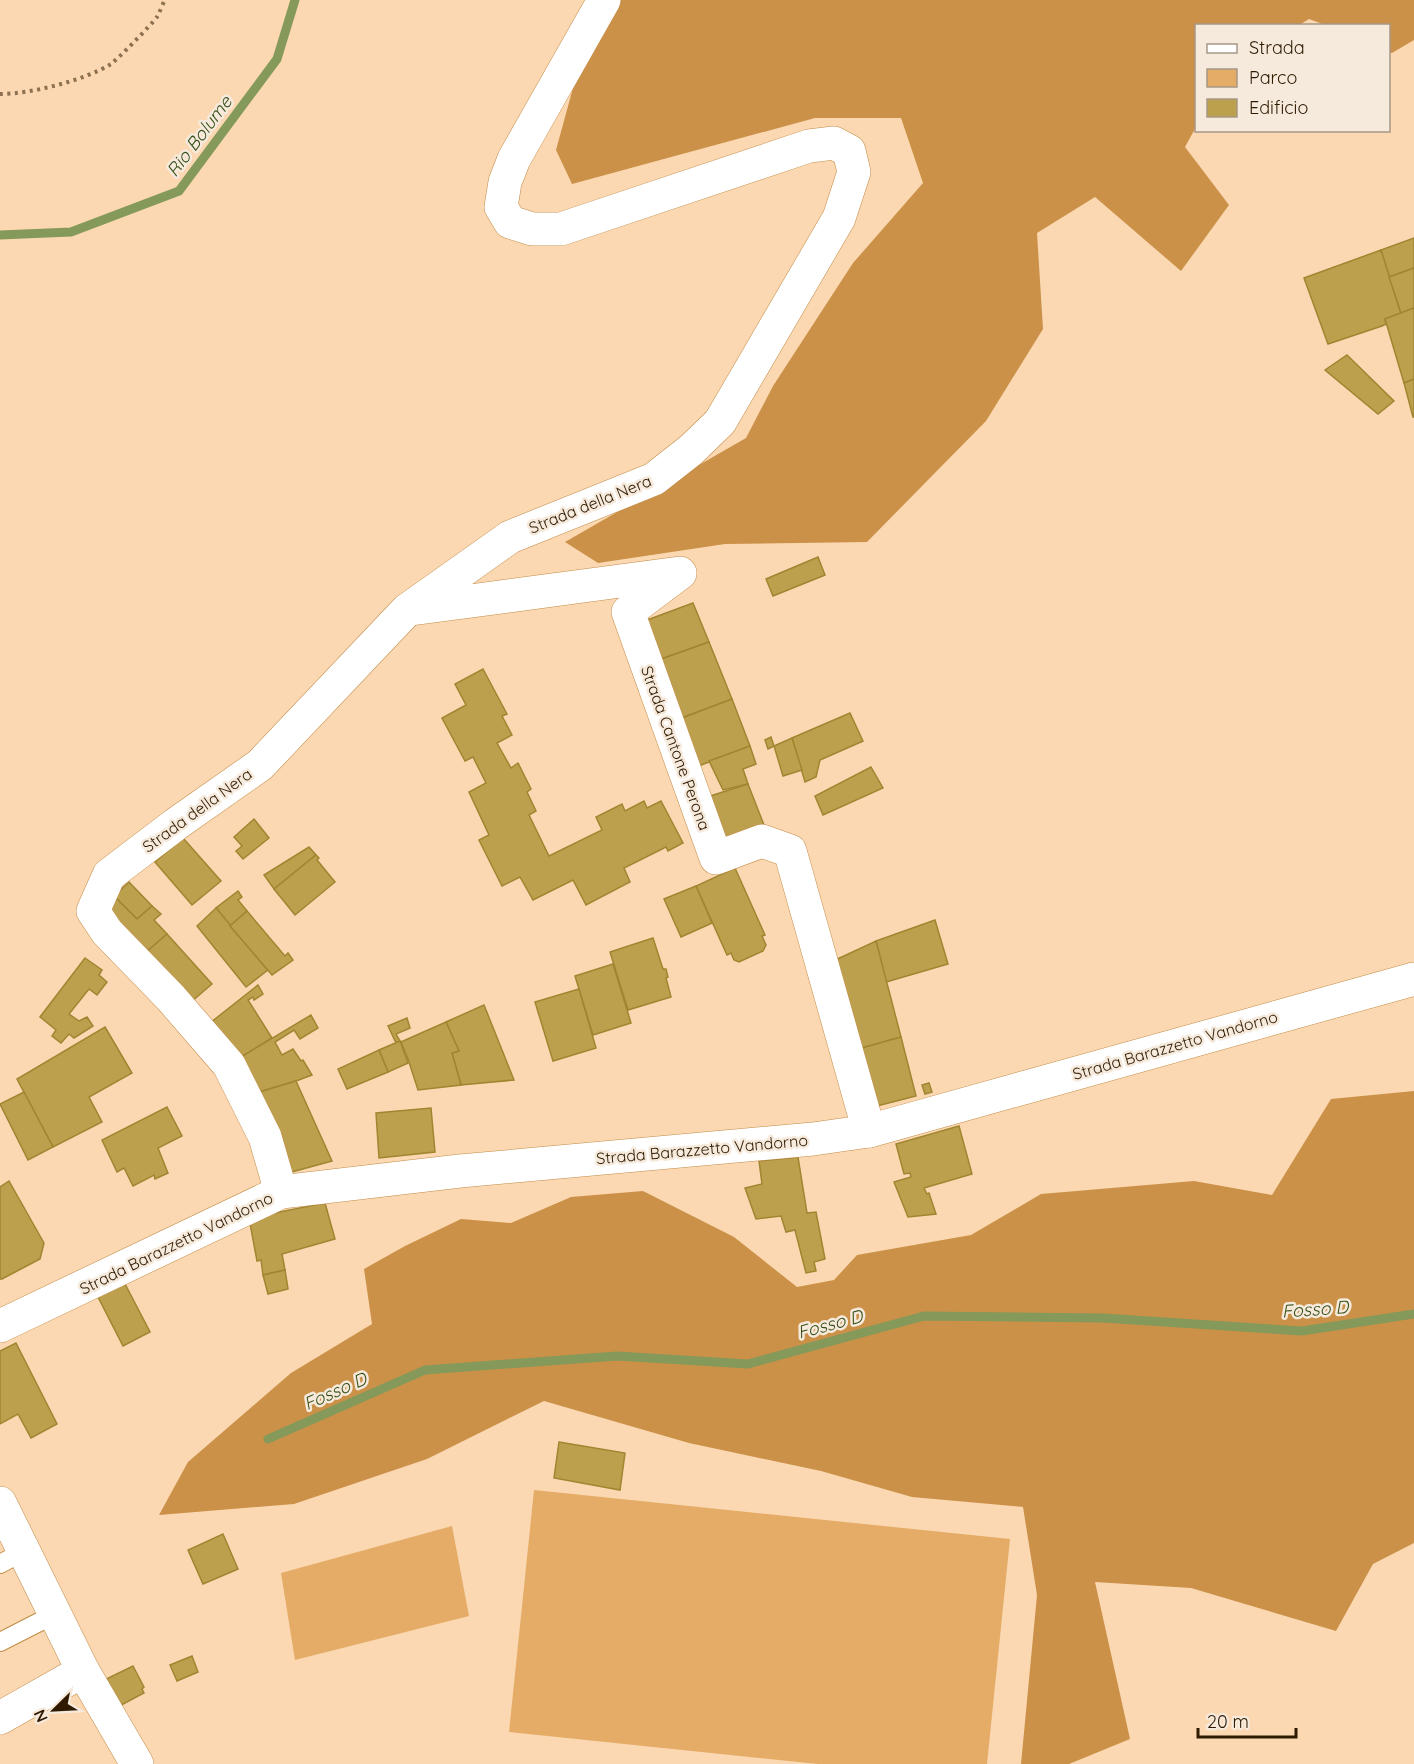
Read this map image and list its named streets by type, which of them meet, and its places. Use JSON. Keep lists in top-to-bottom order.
{
  "streets": {
    "street": ["Strada della Nera", "Strada Cantone Perona", "Strada Barazzetto Vandorno"]
  },
  "crossings": [
    ["Strada della Nera", "Strada Cantone Perona"],
    ["Strada della Nera", "Strada Barazzetto Vandorno"],
    ["Strada Cantone Perona", "Strada Barazzetto Vandorno"]
  ],
  "water": ["Rio Bolume", "Fosso D"],
  "legend": ["Strada", "Parco", "Edificio"],
  "scale_bar": "20 m",
  "north": "bottom left"
}
